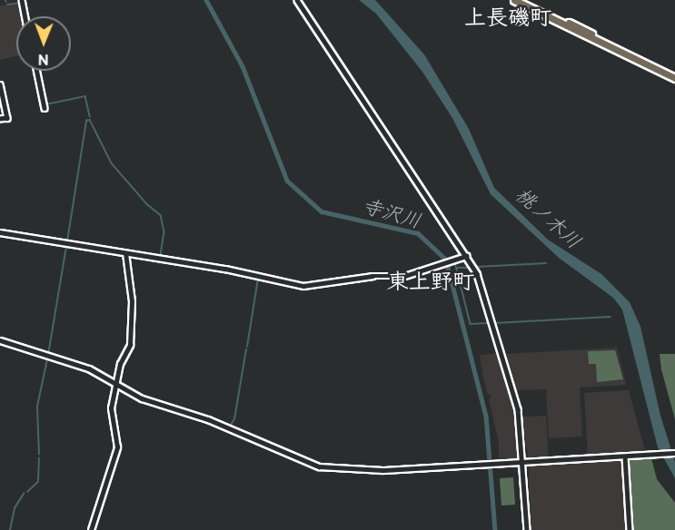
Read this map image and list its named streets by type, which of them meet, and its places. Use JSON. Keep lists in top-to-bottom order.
{
  "districts": ["上長磯町", "東上野町"],
  "water": ["寺沢川", "桃ノ木川"],
  "north": "bottom"
}
